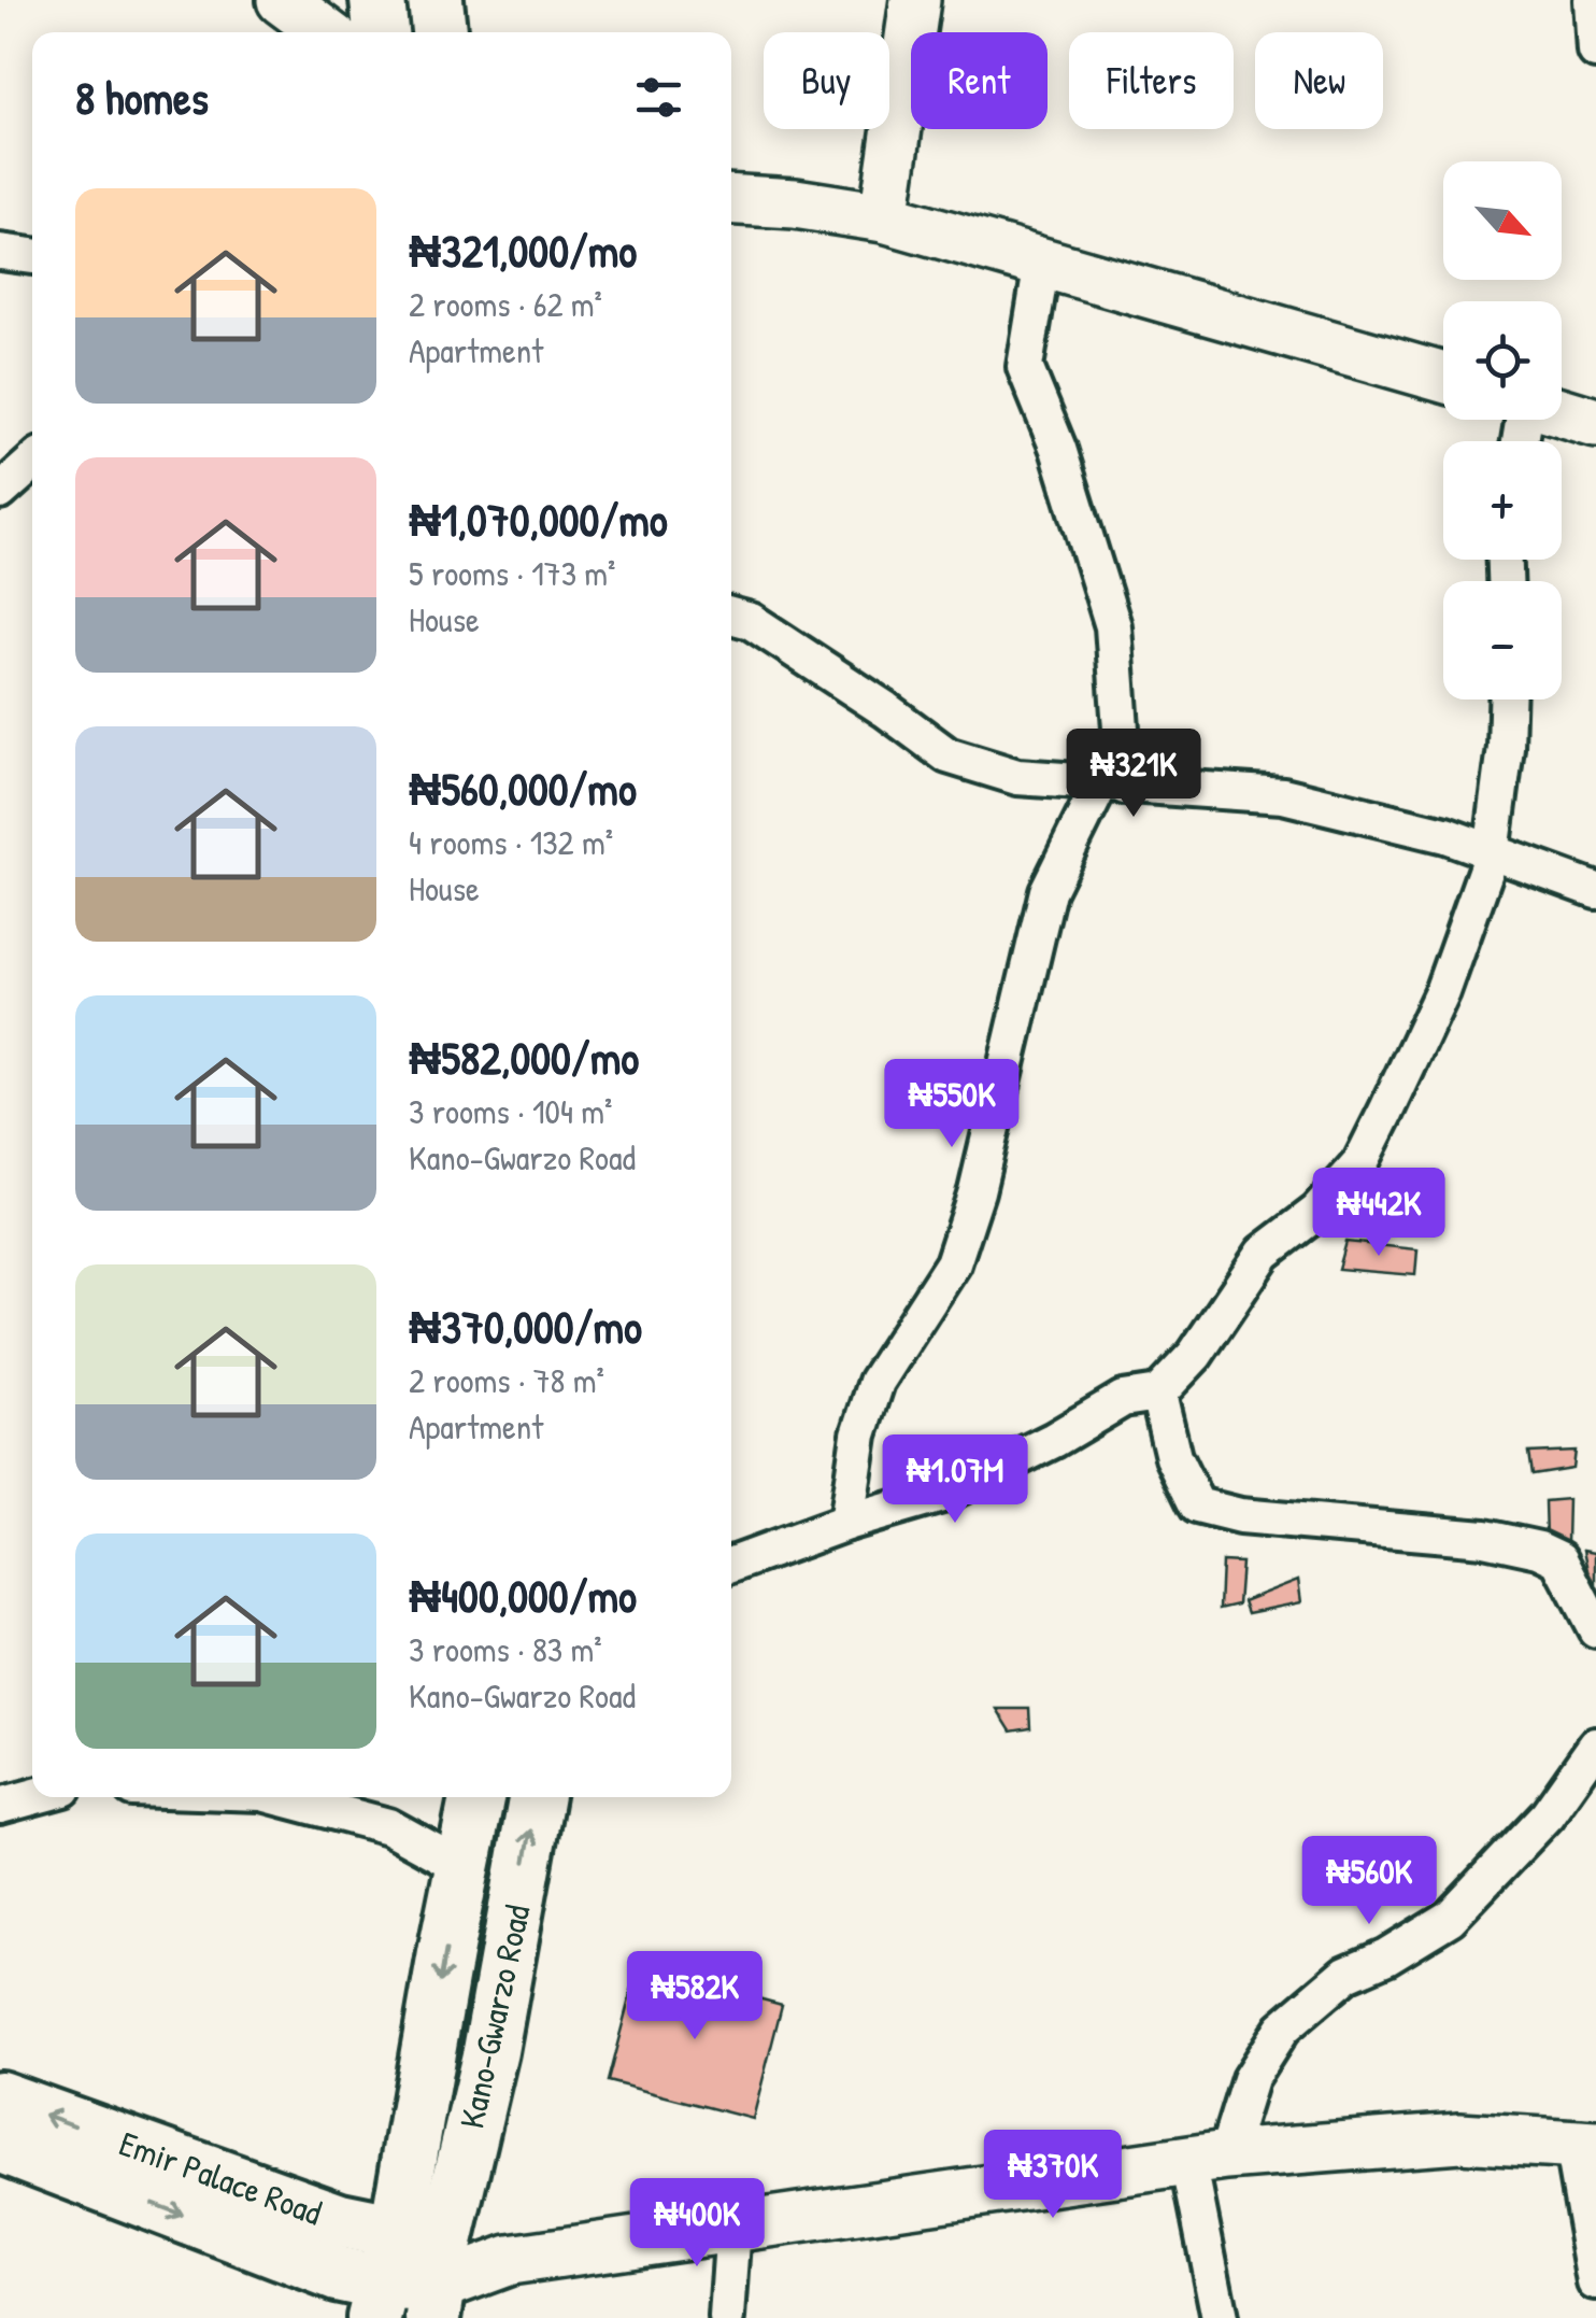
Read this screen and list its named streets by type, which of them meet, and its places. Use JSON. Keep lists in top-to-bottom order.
{
  "streets": {
    "main road": ["Kano-Gwarzo Road", "Emir Palace Road"]
  },
  "crossings": [
    ["Kano-Gwarzo Road", "Emir Palace Road"]
  ],
  "north": "bottom right",
  "page": {
    "chip": [
      "Buy",
      "Rent",
      "Filters",
      "New"
    ],
    "heading": "8 homes",
    "map_buttons": ["+", "−"],
    "list": [
      {
        "name": "₦321,000/mo",
        "note": "2 rooms · 62 m² · Apartment"
      },
      {
        "name": "₦1,070,000/mo",
        "note": "5 rooms · 173 m² · House"
      },
      {
        "name": "₦560,000/mo",
        "note": "4 rooms · 132 m² · House"
      },
      {
        "name": "₦582,000/mo",
        "note": "3 rooms · 104 m² · Kano-Gwarzo Road"
      },
      {
        "name": "₦370,000/mo",
        "note": "2 rooms · 78 m² · Apartment"
      },
      {
        "name": "₦400,000/mo",
        "note": "3 rooms · 83 m² · Kano-Gwarzo Road"
      }
    ],
    "price": [
      "₦321K",
      "₦550K",
      "₦442K",
      "₦1.07M",
      "₦560K",
      "₦582K",
      "₦370K",
      "₦400K"
    ]
  }
}
